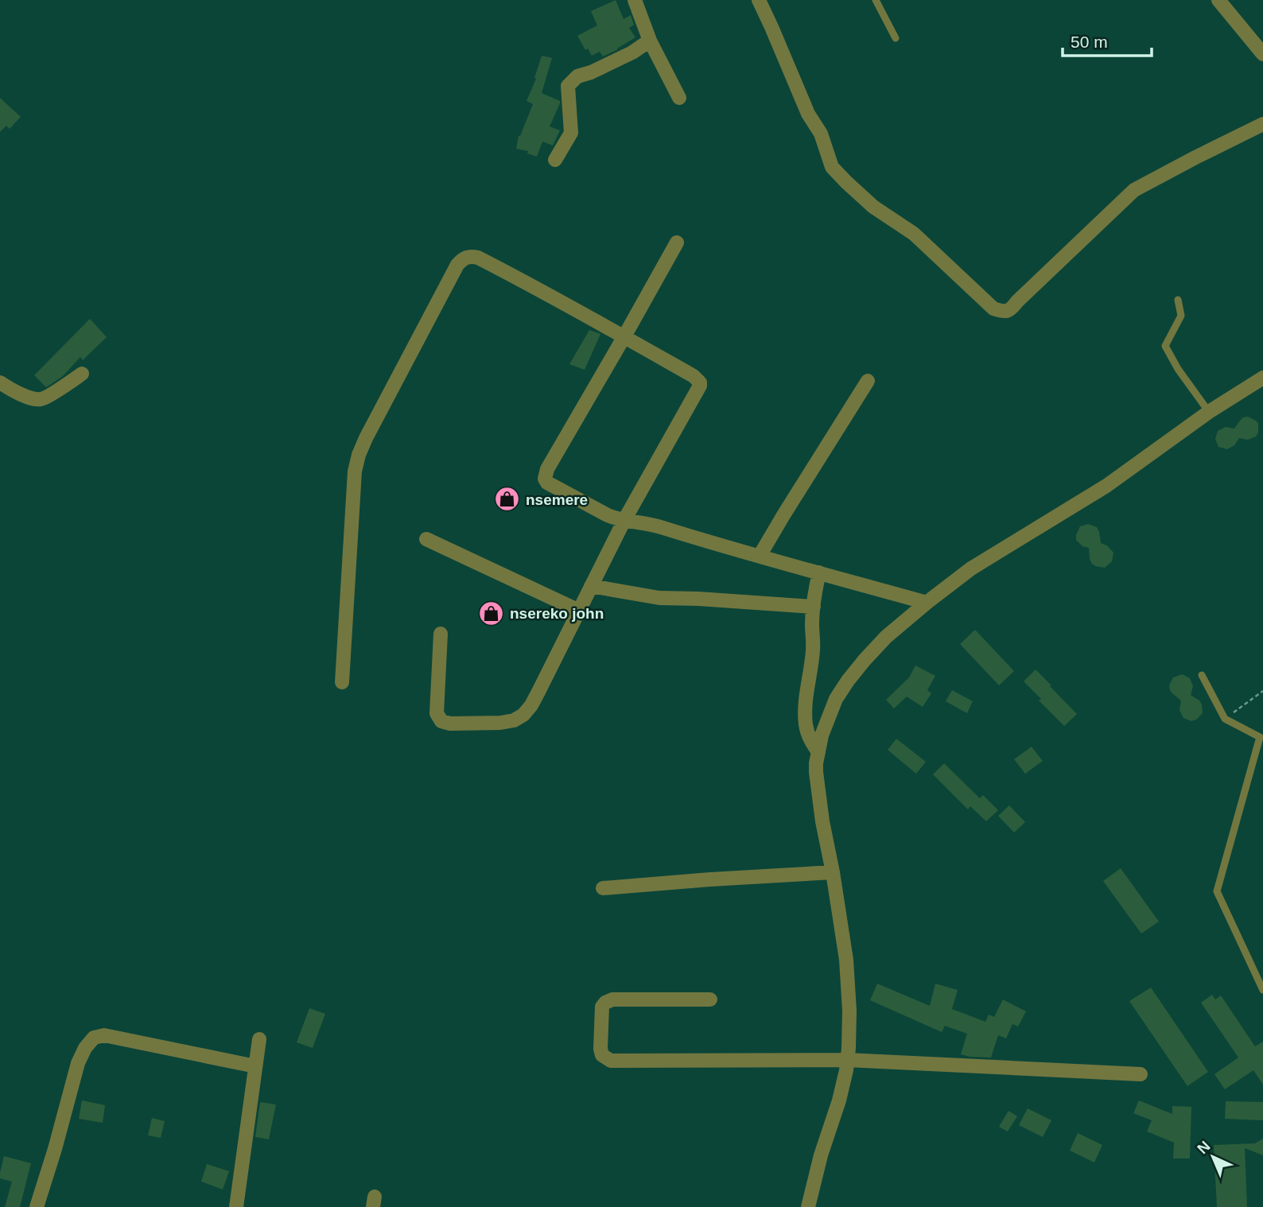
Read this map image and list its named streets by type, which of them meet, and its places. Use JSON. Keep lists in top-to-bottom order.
{
  "places": {
    "shop": ["nsemere", "nsereko john"]
  },
  "scale_bar": "50 m",
  "north": "top left"
}
